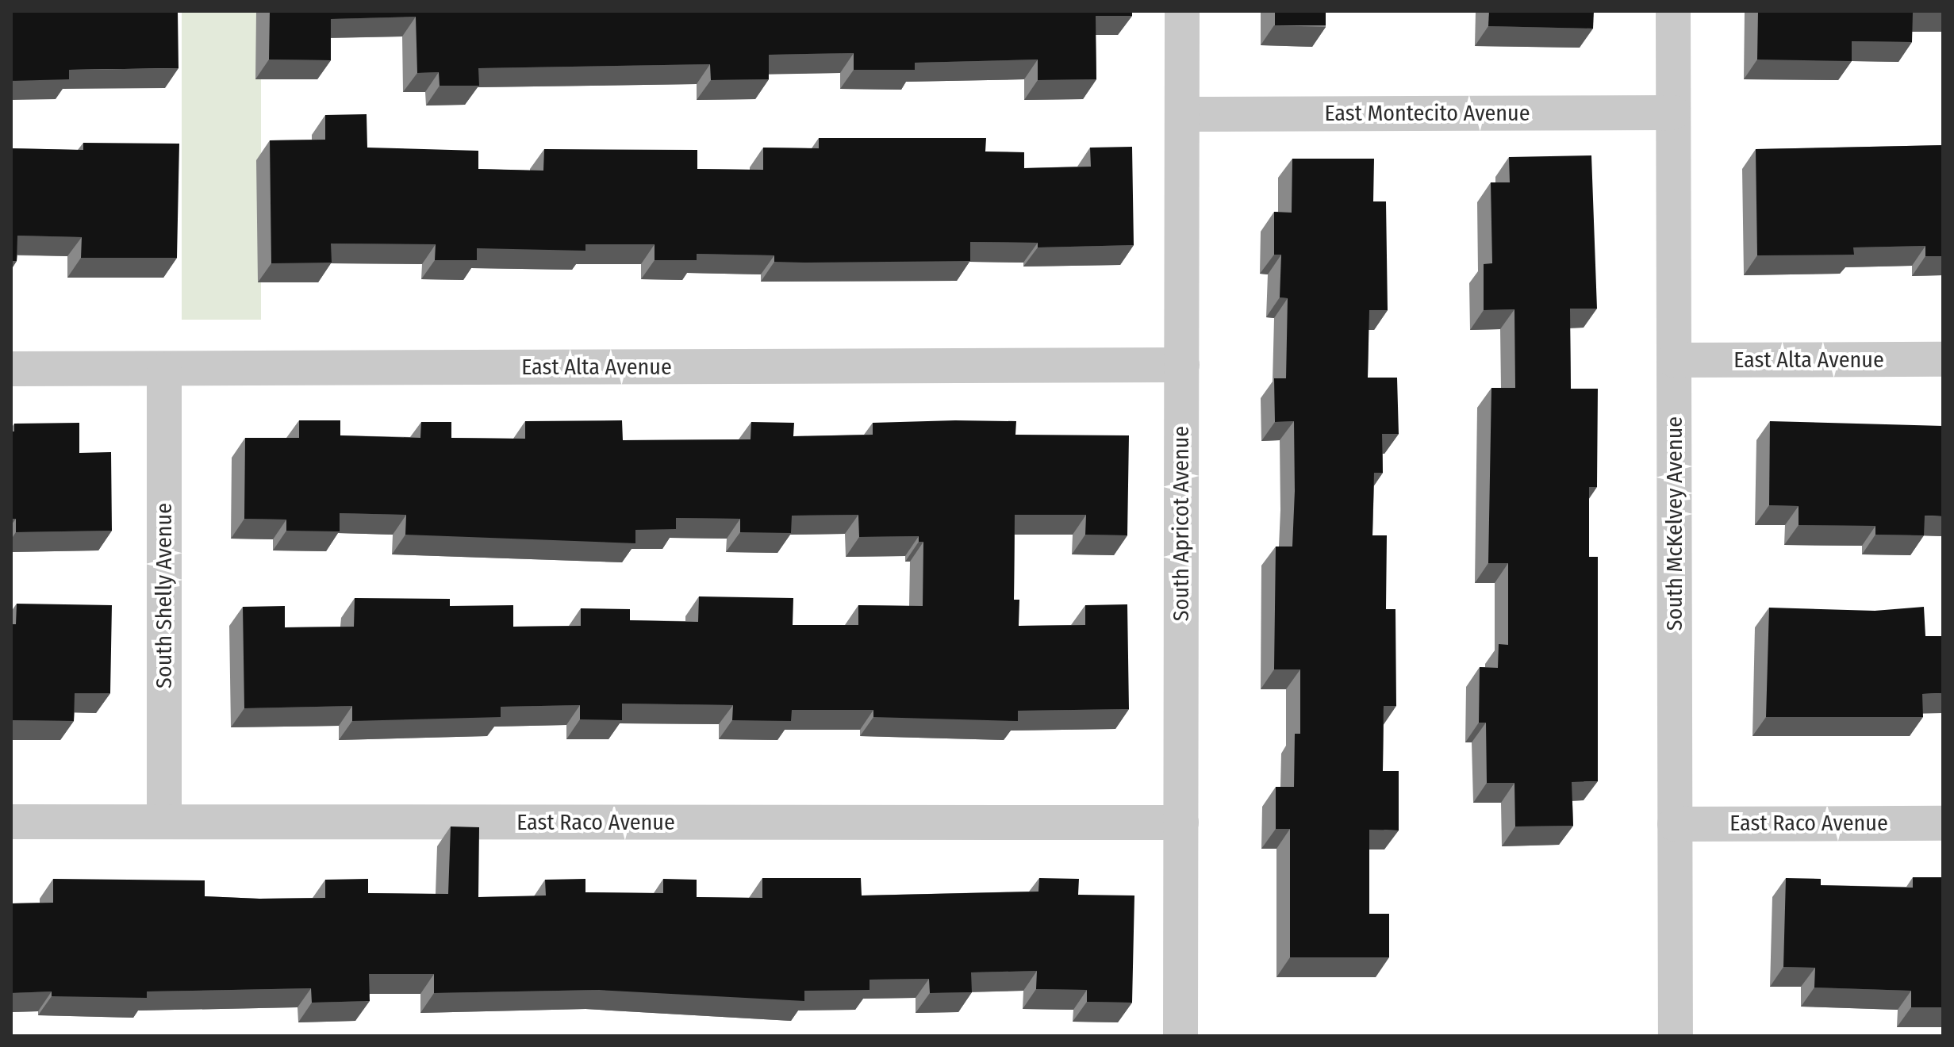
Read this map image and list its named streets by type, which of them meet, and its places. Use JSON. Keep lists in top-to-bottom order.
{
  "streets": {
    "street": [
      "East Montecito Avenue",
      "East Alta Avenue",
      "South Apricot Avenue",
      "South McKelvey Avenue",
      "South Shelly Avenue",
      "East Raco Avenue"
    ]
  },
  "crossings": [
    ["East Montecito Avenue", "South Apricot Avenue"],
    ["East Montecito Avenue", "South McKelvey Avenue"],
    ["East Alta Avenue", "South Apricot Avenue"],
    ["East Alta Avenue", "South McKelvey Avenue"],
    ["East Alta Avenue", "South Shelly Avenue"],
    ["South Apricot Avenue", "East Raco Avenue"],
    ["South McKelvey Avenue", "East Raco Avenue"],
    ["South Shelly Avenue", "East Raco Avenue"]
  ]
}
